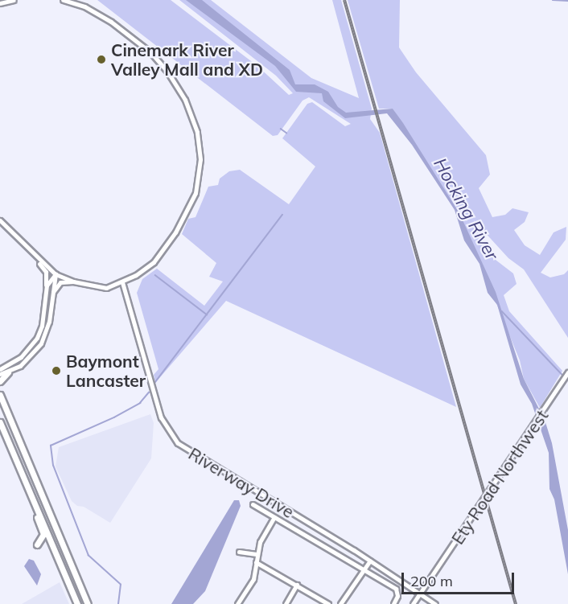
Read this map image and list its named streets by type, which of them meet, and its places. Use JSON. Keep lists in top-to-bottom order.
{
  "streets": {
    "street": ["Ety Road Northwest", "Riverway Drive"]
  },
  "crossings": [
    ["Ety Road Northwest", "Riverway Drive"]
  ],
  "water": ["Hocking River"],
  "places": ["Cinemark River Valley Mall and XD", "Baymont Lancaster"],
  "scale_bar": "200 m"
}
